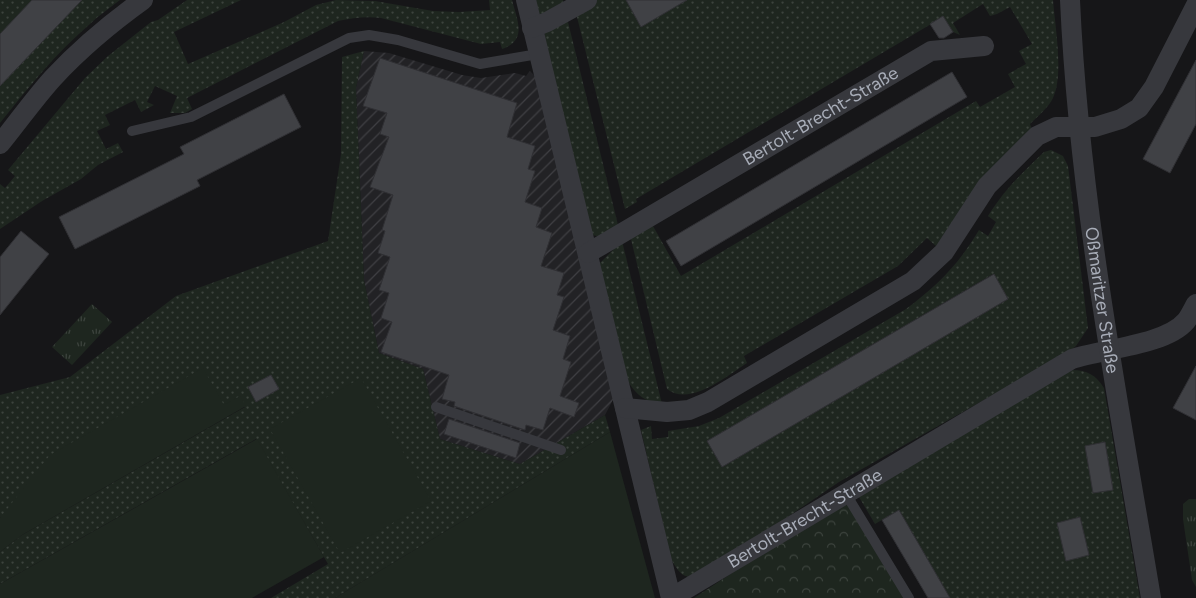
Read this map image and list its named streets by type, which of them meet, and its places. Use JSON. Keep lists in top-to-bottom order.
{
  "streets": {
    "street": ["Bertolt-Brecht-Straße", "Oßmaritzer Straße"]
  },
  "crossings": [
    ["Bertolt-Brecht-Straße", "Oßmaritzer Straße"]
  ]
}
